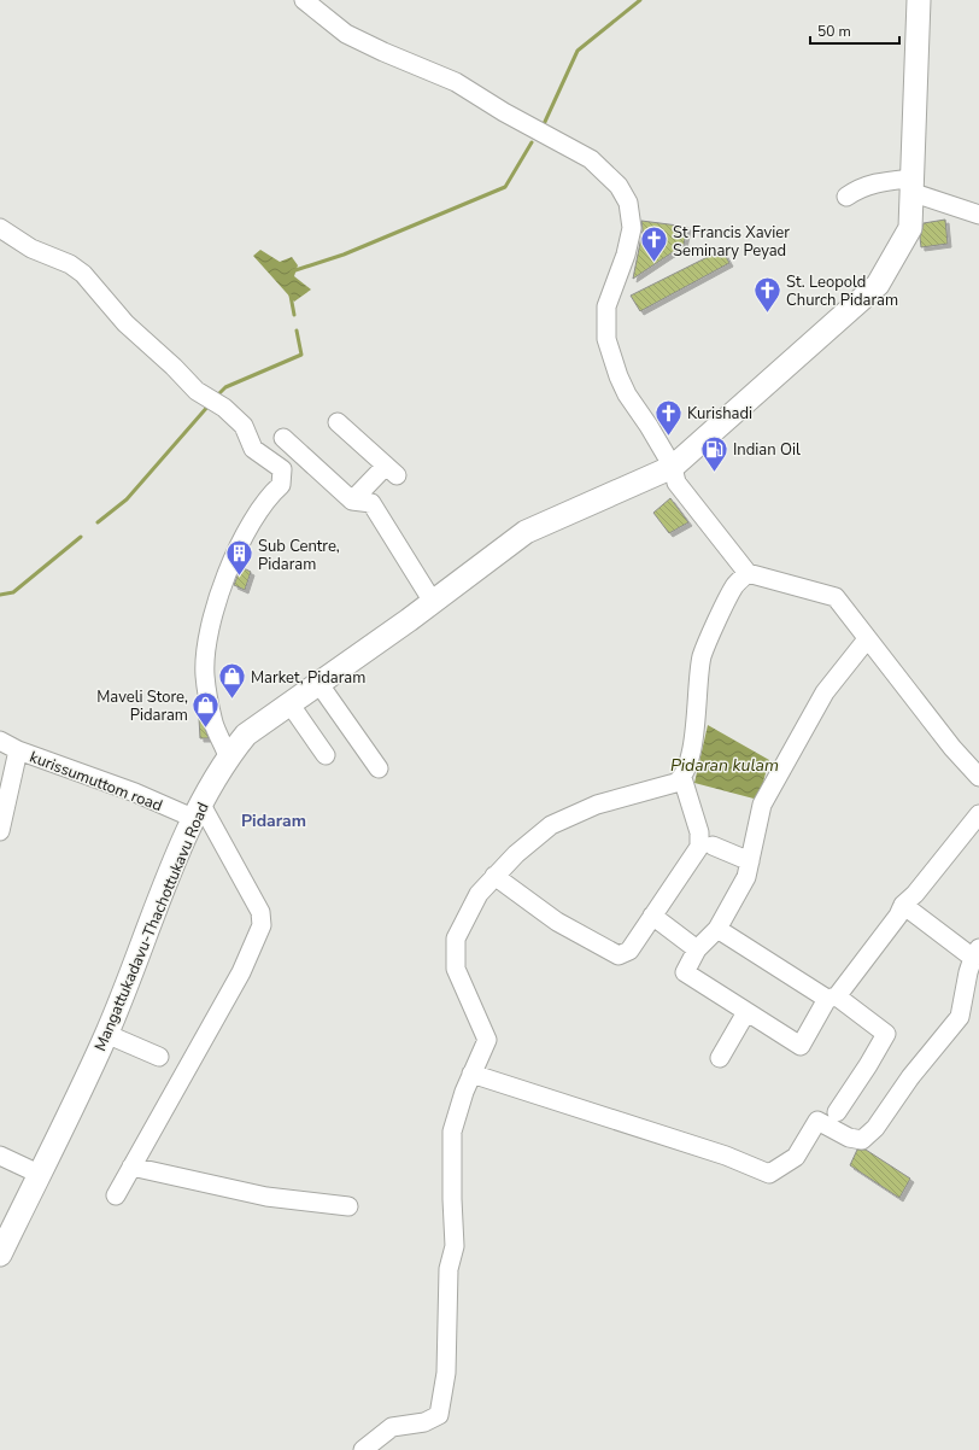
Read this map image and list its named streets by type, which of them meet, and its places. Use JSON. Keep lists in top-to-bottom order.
{
  "streets": {
    "main road": ["Mangattukadavu-Thachottukavu Road"],
    "street": ["kurissumuttom road"]
  },
  "crossings": [
    ["kurissumuttom road", "Mangattukadavu-Thachottukavu Road"]
  ],
  "districts": ["Pidaram"],
  "water": ["Pidaran kulam"],
  "places": {
    "church": ["St Francis Xavier Seminary Peyad", "St. Leopold Church Pidaram", "Kurishadi"],
    "fuel station": ["Indian Oil"],
    "building": ["Sub Centre, Pidaram"],
    "shop": ["Market, Pidaram", "Maveli Store, Pidaram"]
  },
  "scale_bar": "50 m"
}
